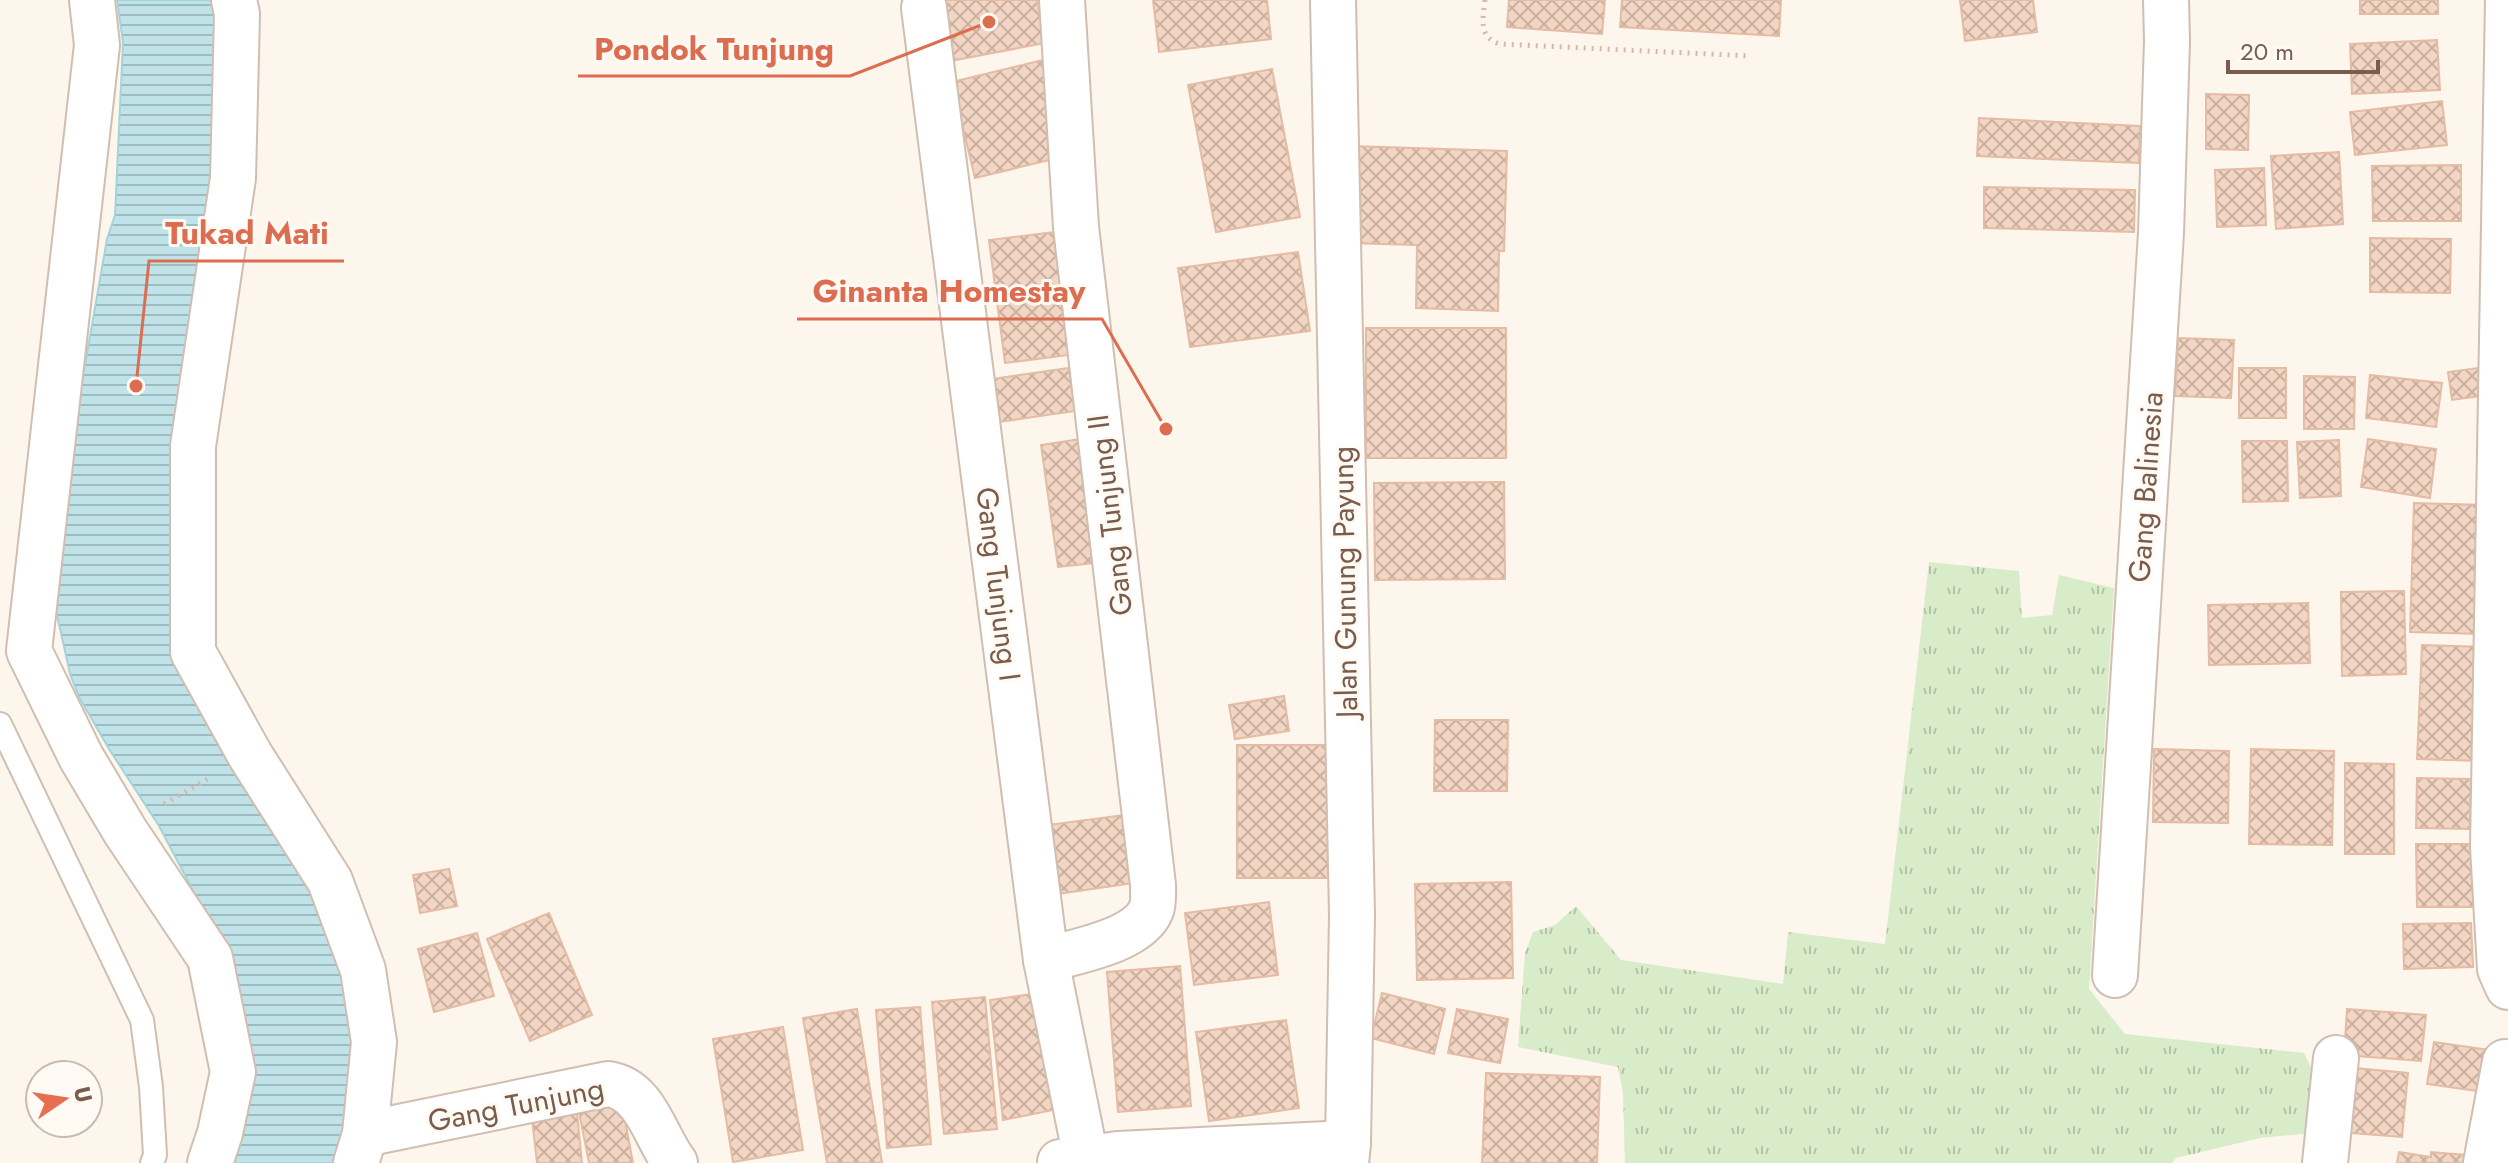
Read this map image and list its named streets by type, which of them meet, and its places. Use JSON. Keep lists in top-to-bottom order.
{
  "streets": {
    "street": [
      "Gang Balinesia",
      "Gang Tunjung II",
      "Jalan Gunung Payung",
      "Gang Tunjung I",
      "Gang Tunjung"
    ]
  },
  "crossings": [
    ["Gang Tunjung II", "Gang Tunjung I"]
  ],
  "places": ["Pondok Tunjung", "Tukad Mati", "Ginanta Homestay"],
  "scale_bar": "20 m",
  "north": "right"
}
